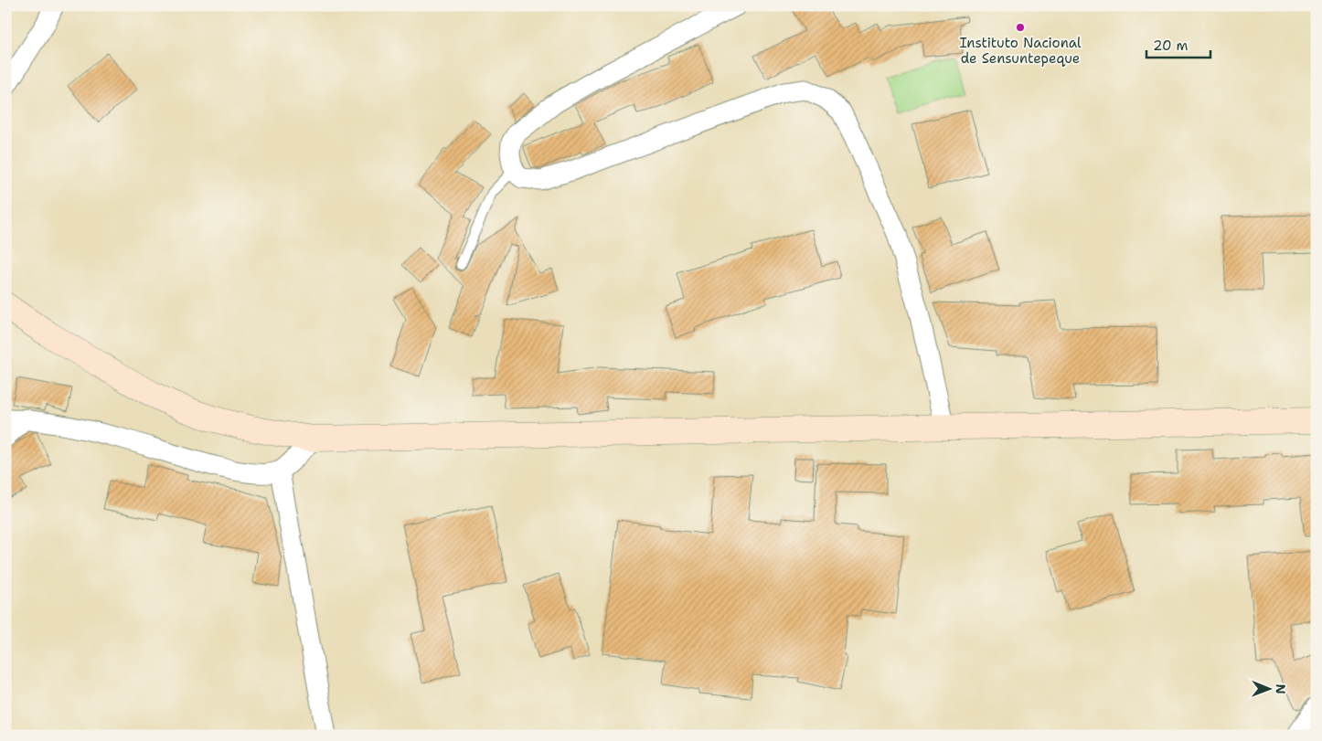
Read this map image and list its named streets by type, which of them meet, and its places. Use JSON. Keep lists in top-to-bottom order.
{
  "places": ["Instituto Nacional de Sensuntepeque"],
  "scale_bar": "20 m",
  "north": "right"
}
